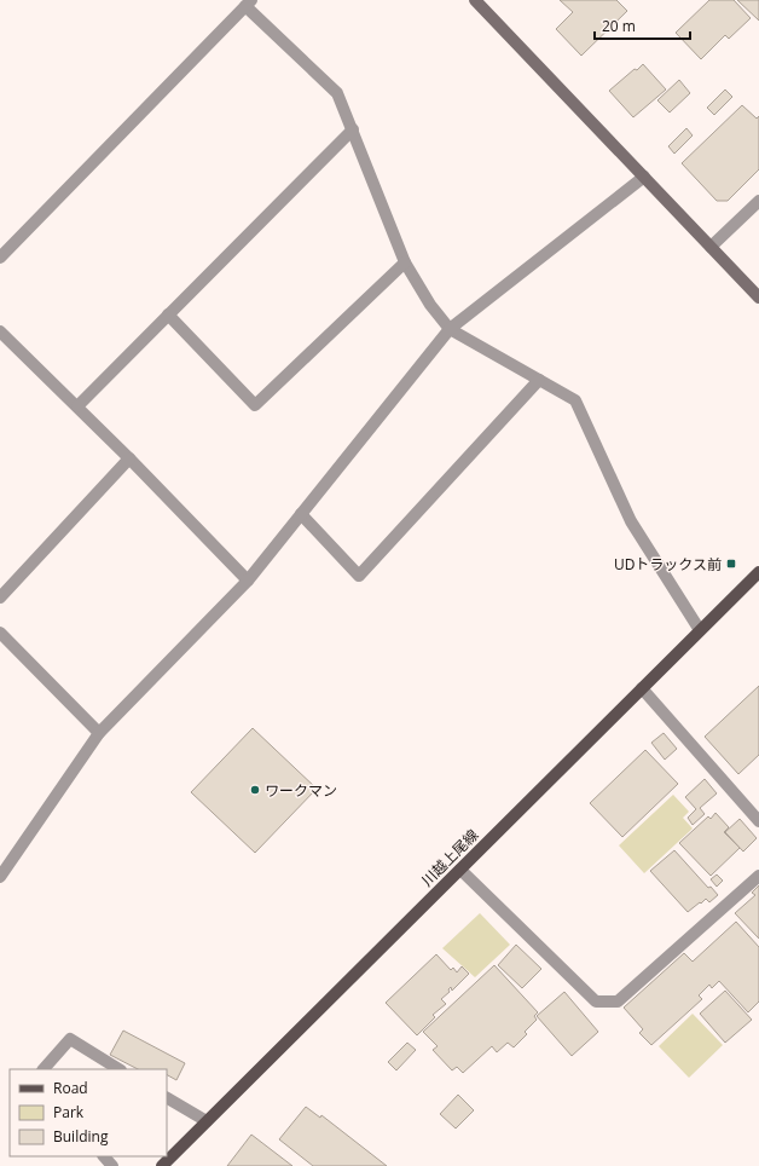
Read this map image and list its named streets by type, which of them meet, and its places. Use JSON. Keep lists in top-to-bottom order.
{
  "streets": {
    "main road": ["川越上尾線"]
  },
  "places": {
    "transit": ["UDトラックス前"],
    "other": ["ワークマン"]
  },
  "legend": ["Road", "Park", "Building"],
  "scale_bar": "20 m"
}
